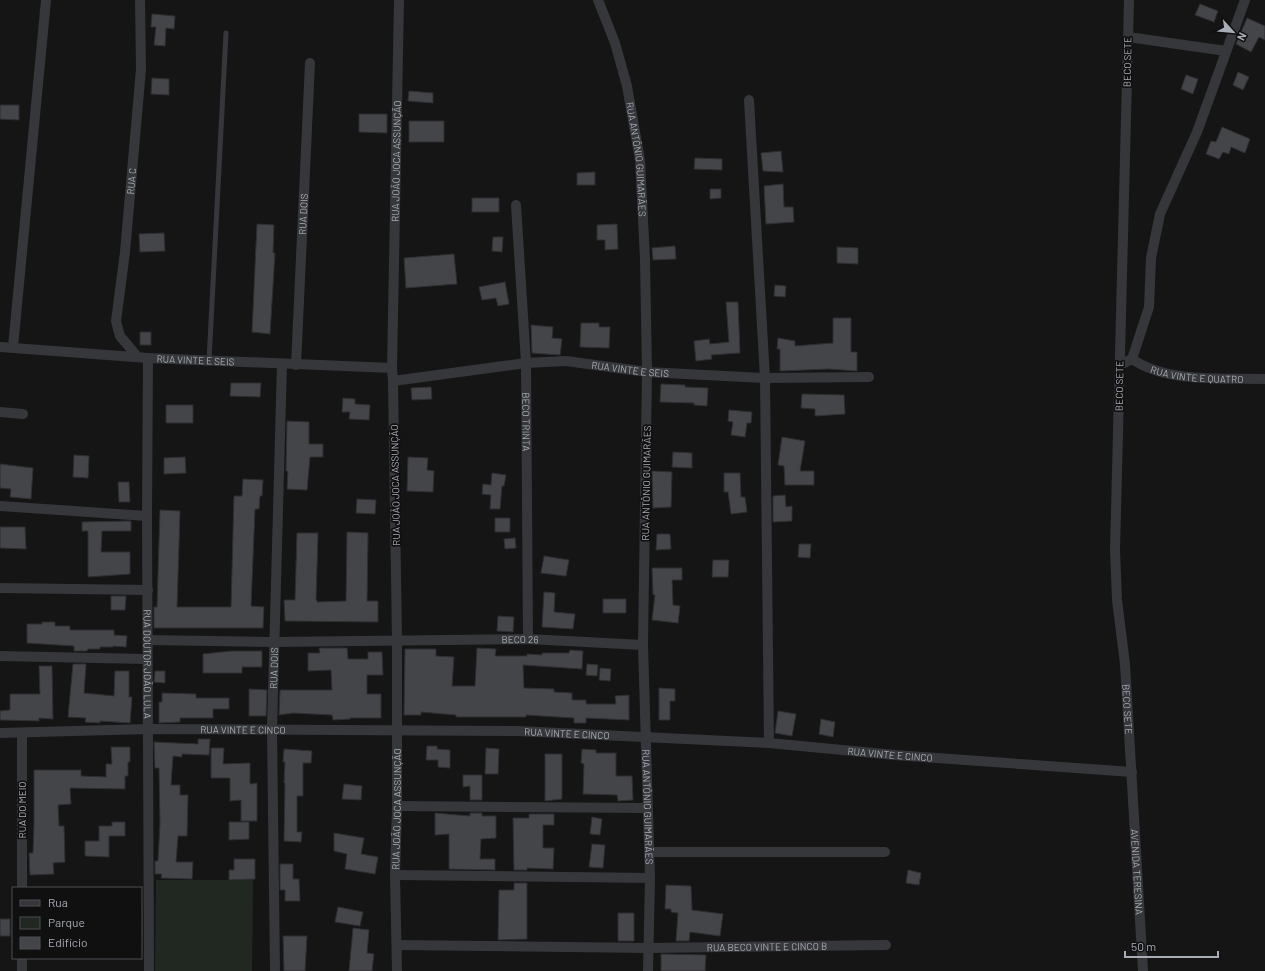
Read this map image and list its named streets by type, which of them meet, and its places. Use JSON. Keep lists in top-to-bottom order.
{
  "streets": {
    "street": [
      "BECO SETE",
      "RUA ANTÔNIO GUIMARÃES",
      "RUA JOÃO JOCA ASSUNÇÃO",
      "RUA C",
      "RUA DOIS",
      "RUA VINTE E SEIS",
      "RUA VINTE E QUATRO",
      "BECO TRINTA",
      "BECO 26",
      "RUA DOUTOR JOÃO LULA",
      "RUA VINTE E CINCO",
      "RUA DO MEIO",
      "AVENIDA TERESINA",
      "RUA BECO VINTE E CINCO B"
    ]
  },
  "crossings": [
    ["BECO SETE", "RUA VINTE E CINCO"],
    ["BECO SETE", "AVENIDA TERESINA"],
    ["RUA ANTÔNIO GUIMARÃES", "RUA VINTE E SEIS"],
    ["RUA ANTÔNIO GUIMARÃES", "BECO 26"],
    ["RUA ANTÔNIO GUIMARÃES", "RUA VINTE E CINCO"],
    ["RUA ANTÔNIO GUIMARÃES", "RUA BECO VINTE E CINCO B"],
    ["RUA JOÃO JOCA ASSUNÇÃO", "RUA VINTE E SEIS"],
    ["RUA JOÃO JOCA ASSUNÇÃO", "BECO 26"],
    ["RUA JOÃO JOCA ASSUNÇÃO", "RUA VINTE E CINCO"],
    ["RUA JOÃO JOCA ASSUNÇÃO", "RUA BECO VINTE E CINCO B"],
    ["RUA C", "RUA VINTE E SEIS"],
    ["RUA DOIS", "RUA VINTE E SEIS"],
    ["RUA DOIS", "BECO 26"],
    ["RUA DOIS", "RUA VINTE E CINCO"],
    ["RUA VINTE E SEIS", "BECO TRINTA"],
    ["RUA VINTE E SEIS", "RUA DOUTOR JOÃO LULA"],
    ["BECO TRINTA", "BECO 26"],
    ["BECO 26", "RUA DOUTOR JOÃO LULA"],
    ["RUA DOUTOR JOÃO LULA", "RUA VINTE E CINCO"],
    ["RUA VINTE E CINCO", "RUA DO MEIO"],
    ["RUA VINTE E CINCO", "AVENIDA TERESINA"]
  ],
  "legend": ["Rua", "Parque", "Edifício"],
  "scale_bar": "50 m",
  "north": "bottom right"
}
